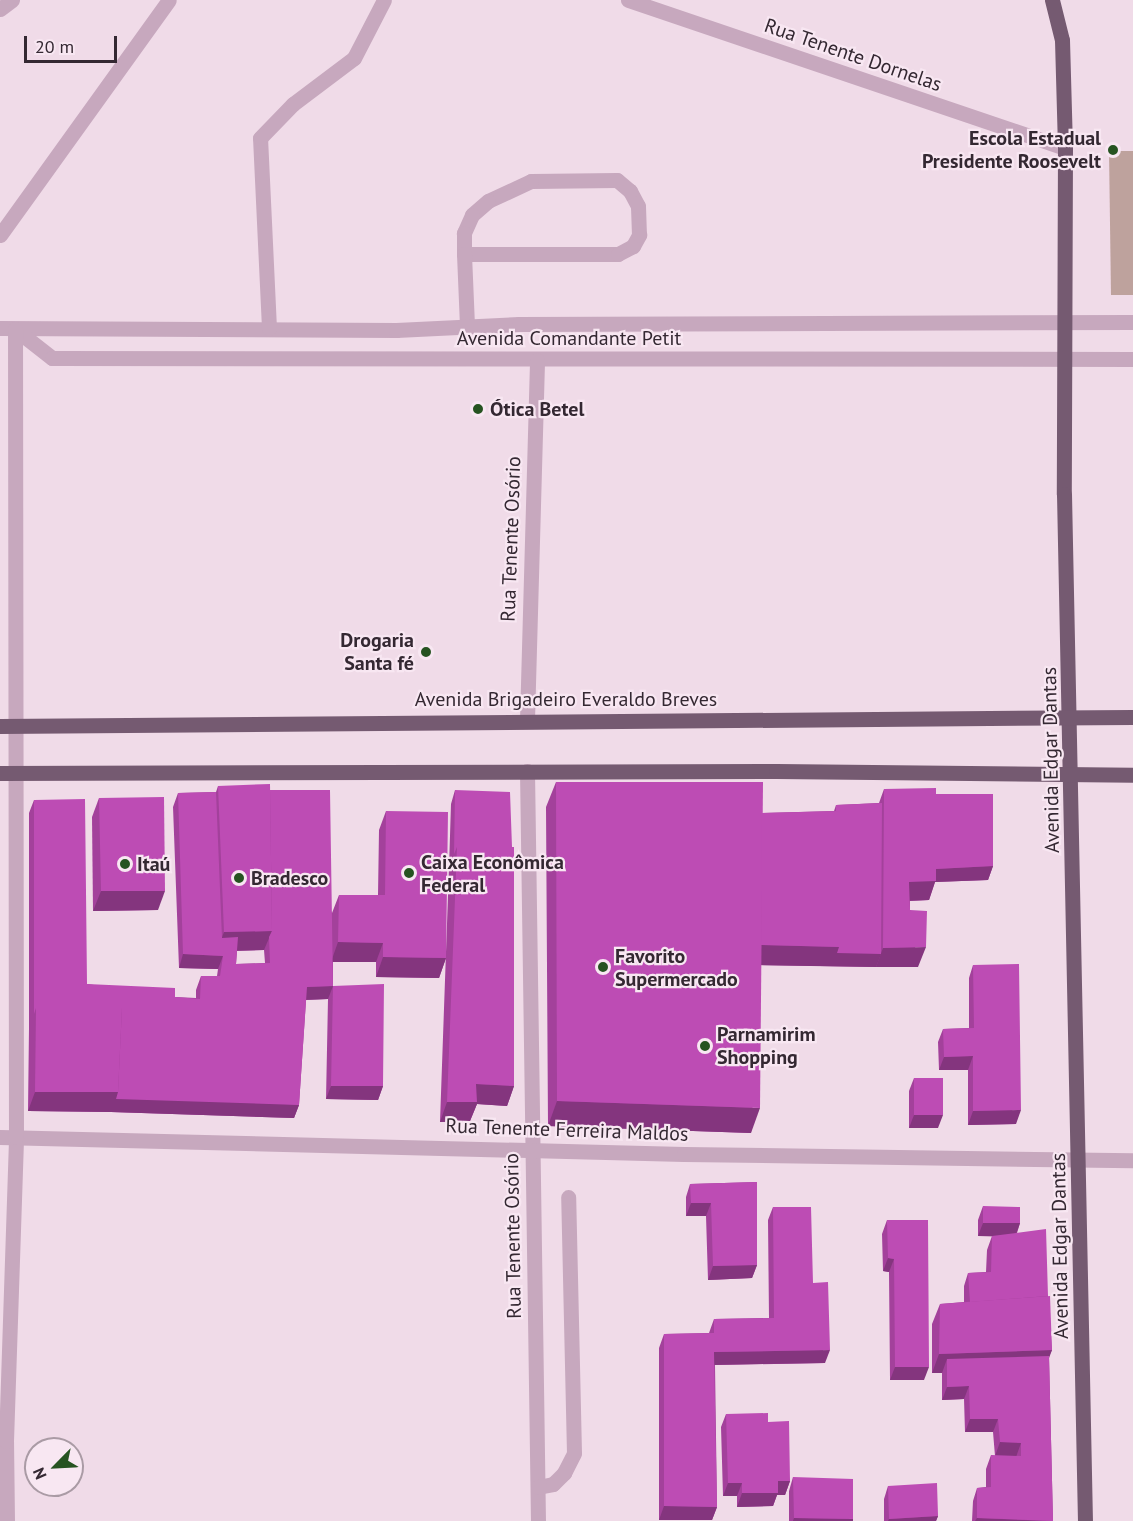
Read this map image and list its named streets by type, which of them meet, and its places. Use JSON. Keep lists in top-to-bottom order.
{
  "streets": {
    "main road": ["Avenida Brigadeiro Everaldo Breves", "Avenida Edgar Dantas"],
    "street": [
      "Rua Tenente Dornelas",
      "Avenida Comandante Petit",
      "Rua Tenente Osório",
      "Rua Tenente Ferreira Maldos"
    ]
  },
  "crossings": [
    ["Rua Tenente Dornelas", "Avenida Edgar Dantas"],
    ["Avenida Comandante Petit", "Rua Tenente Osório"],
    ["Avenida Comandante Petit", "Avenida Edgar Dantas"],
    ["Rua Tenente Osório", "Avenida Brigadeiro Everaldo Breves"],
    ["Rua Tenente Osório", "Rua Tenente Ferreira Maldos"],
    ["Avenida Brigadeiro Everaldo Breves", "Avenida Edgar Dantas"],
    ["Avenida Edgar Dantas", "Rua Tenente Ferreira Maldos"]
  ],
  "places": [
    "Escola Estadual Presidente Roosevelt",
    "Ótica Betel",
    "Drogaria Santa fé",
    "Itaú",
    "Caixa Econômica Federal",
    "Bradesco",
    "Favorito Supermercado",
    "Parnamirim Shopping"
  ],
  "scale_bar": "20 m",
  "north": "bottom left"
}
